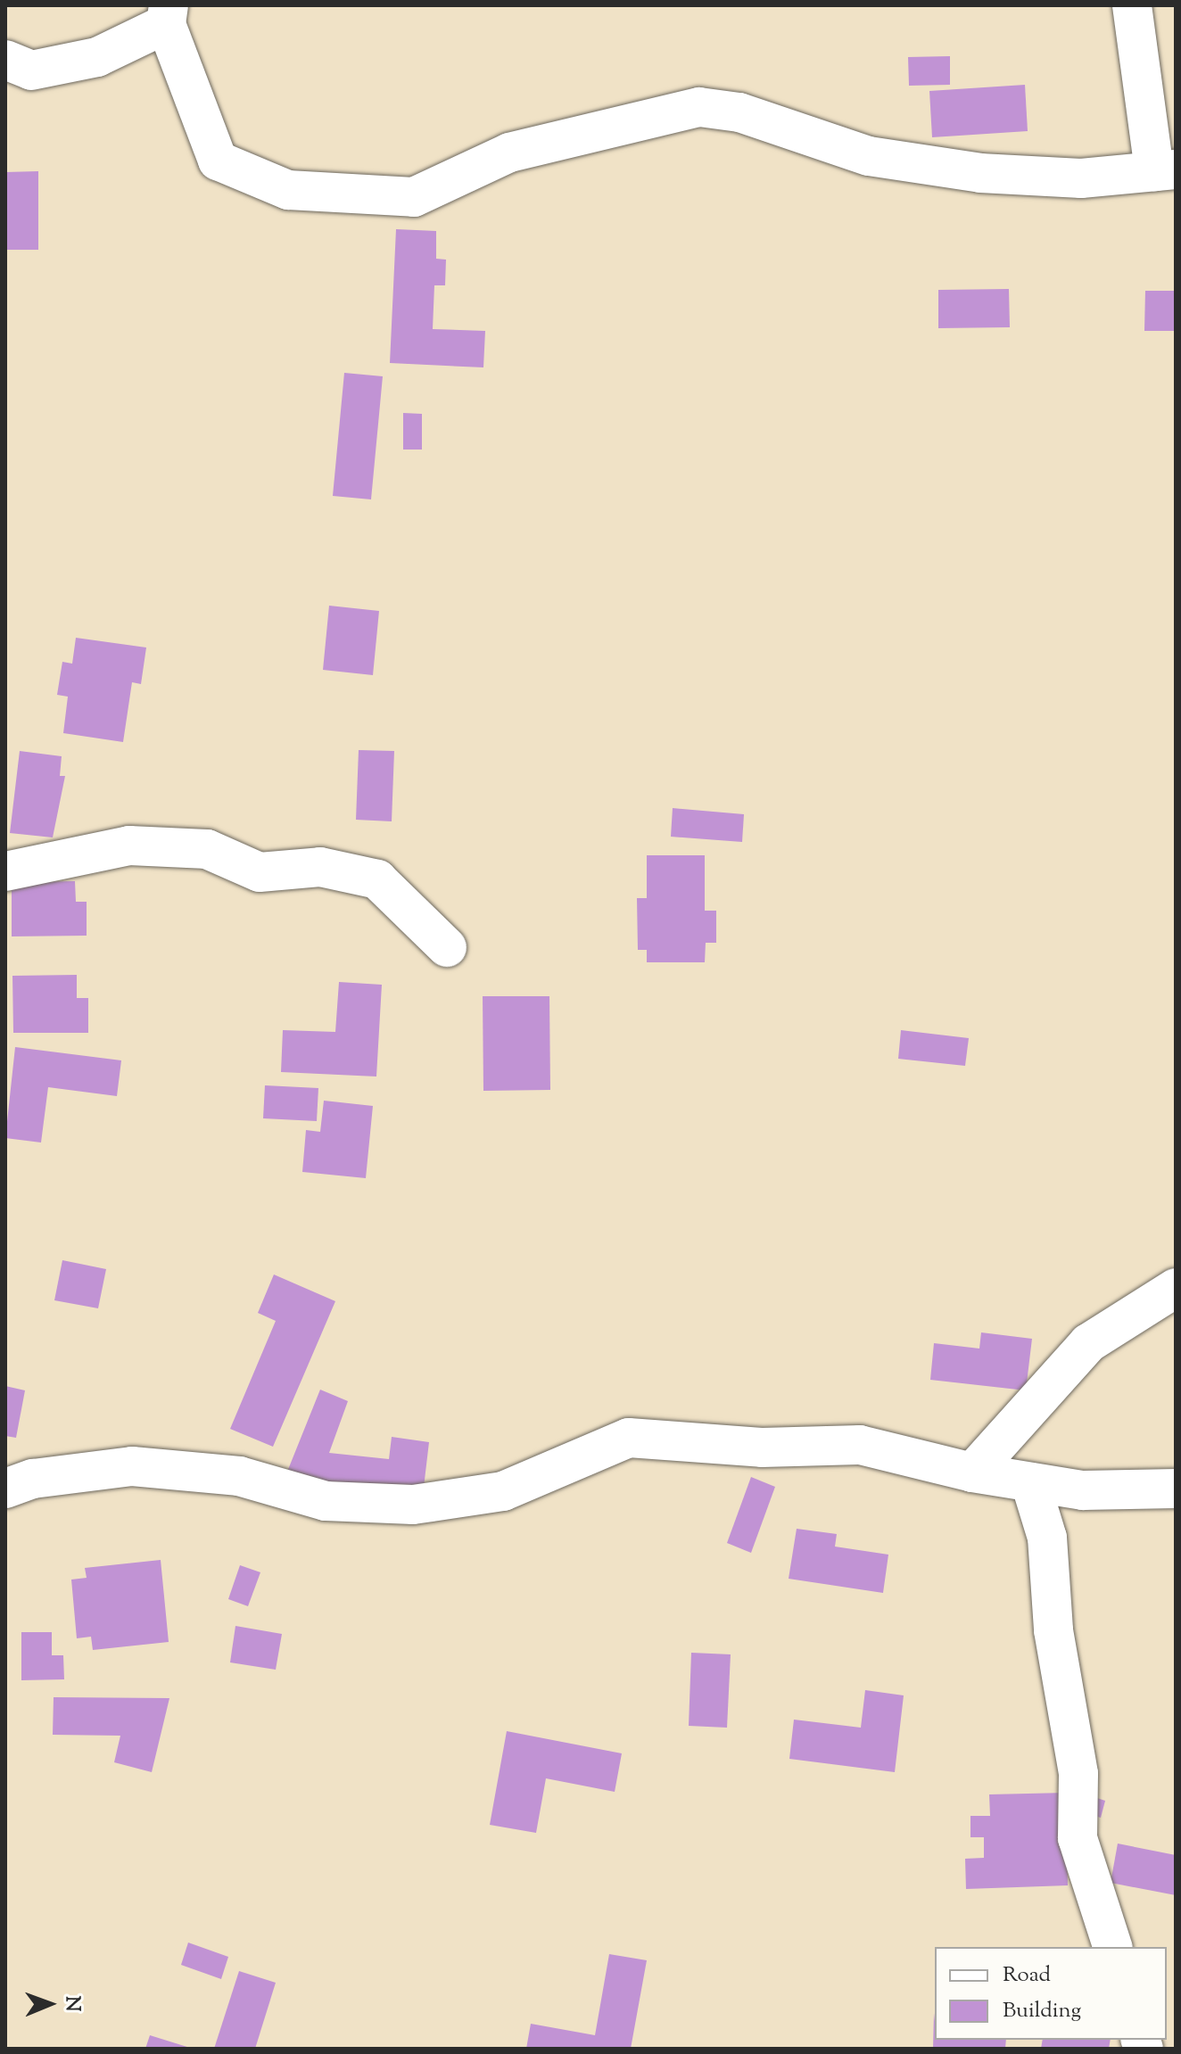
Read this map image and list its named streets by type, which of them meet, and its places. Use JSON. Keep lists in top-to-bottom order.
{
  "legend": ["Road", "Building"],
  "north": "right"
}
